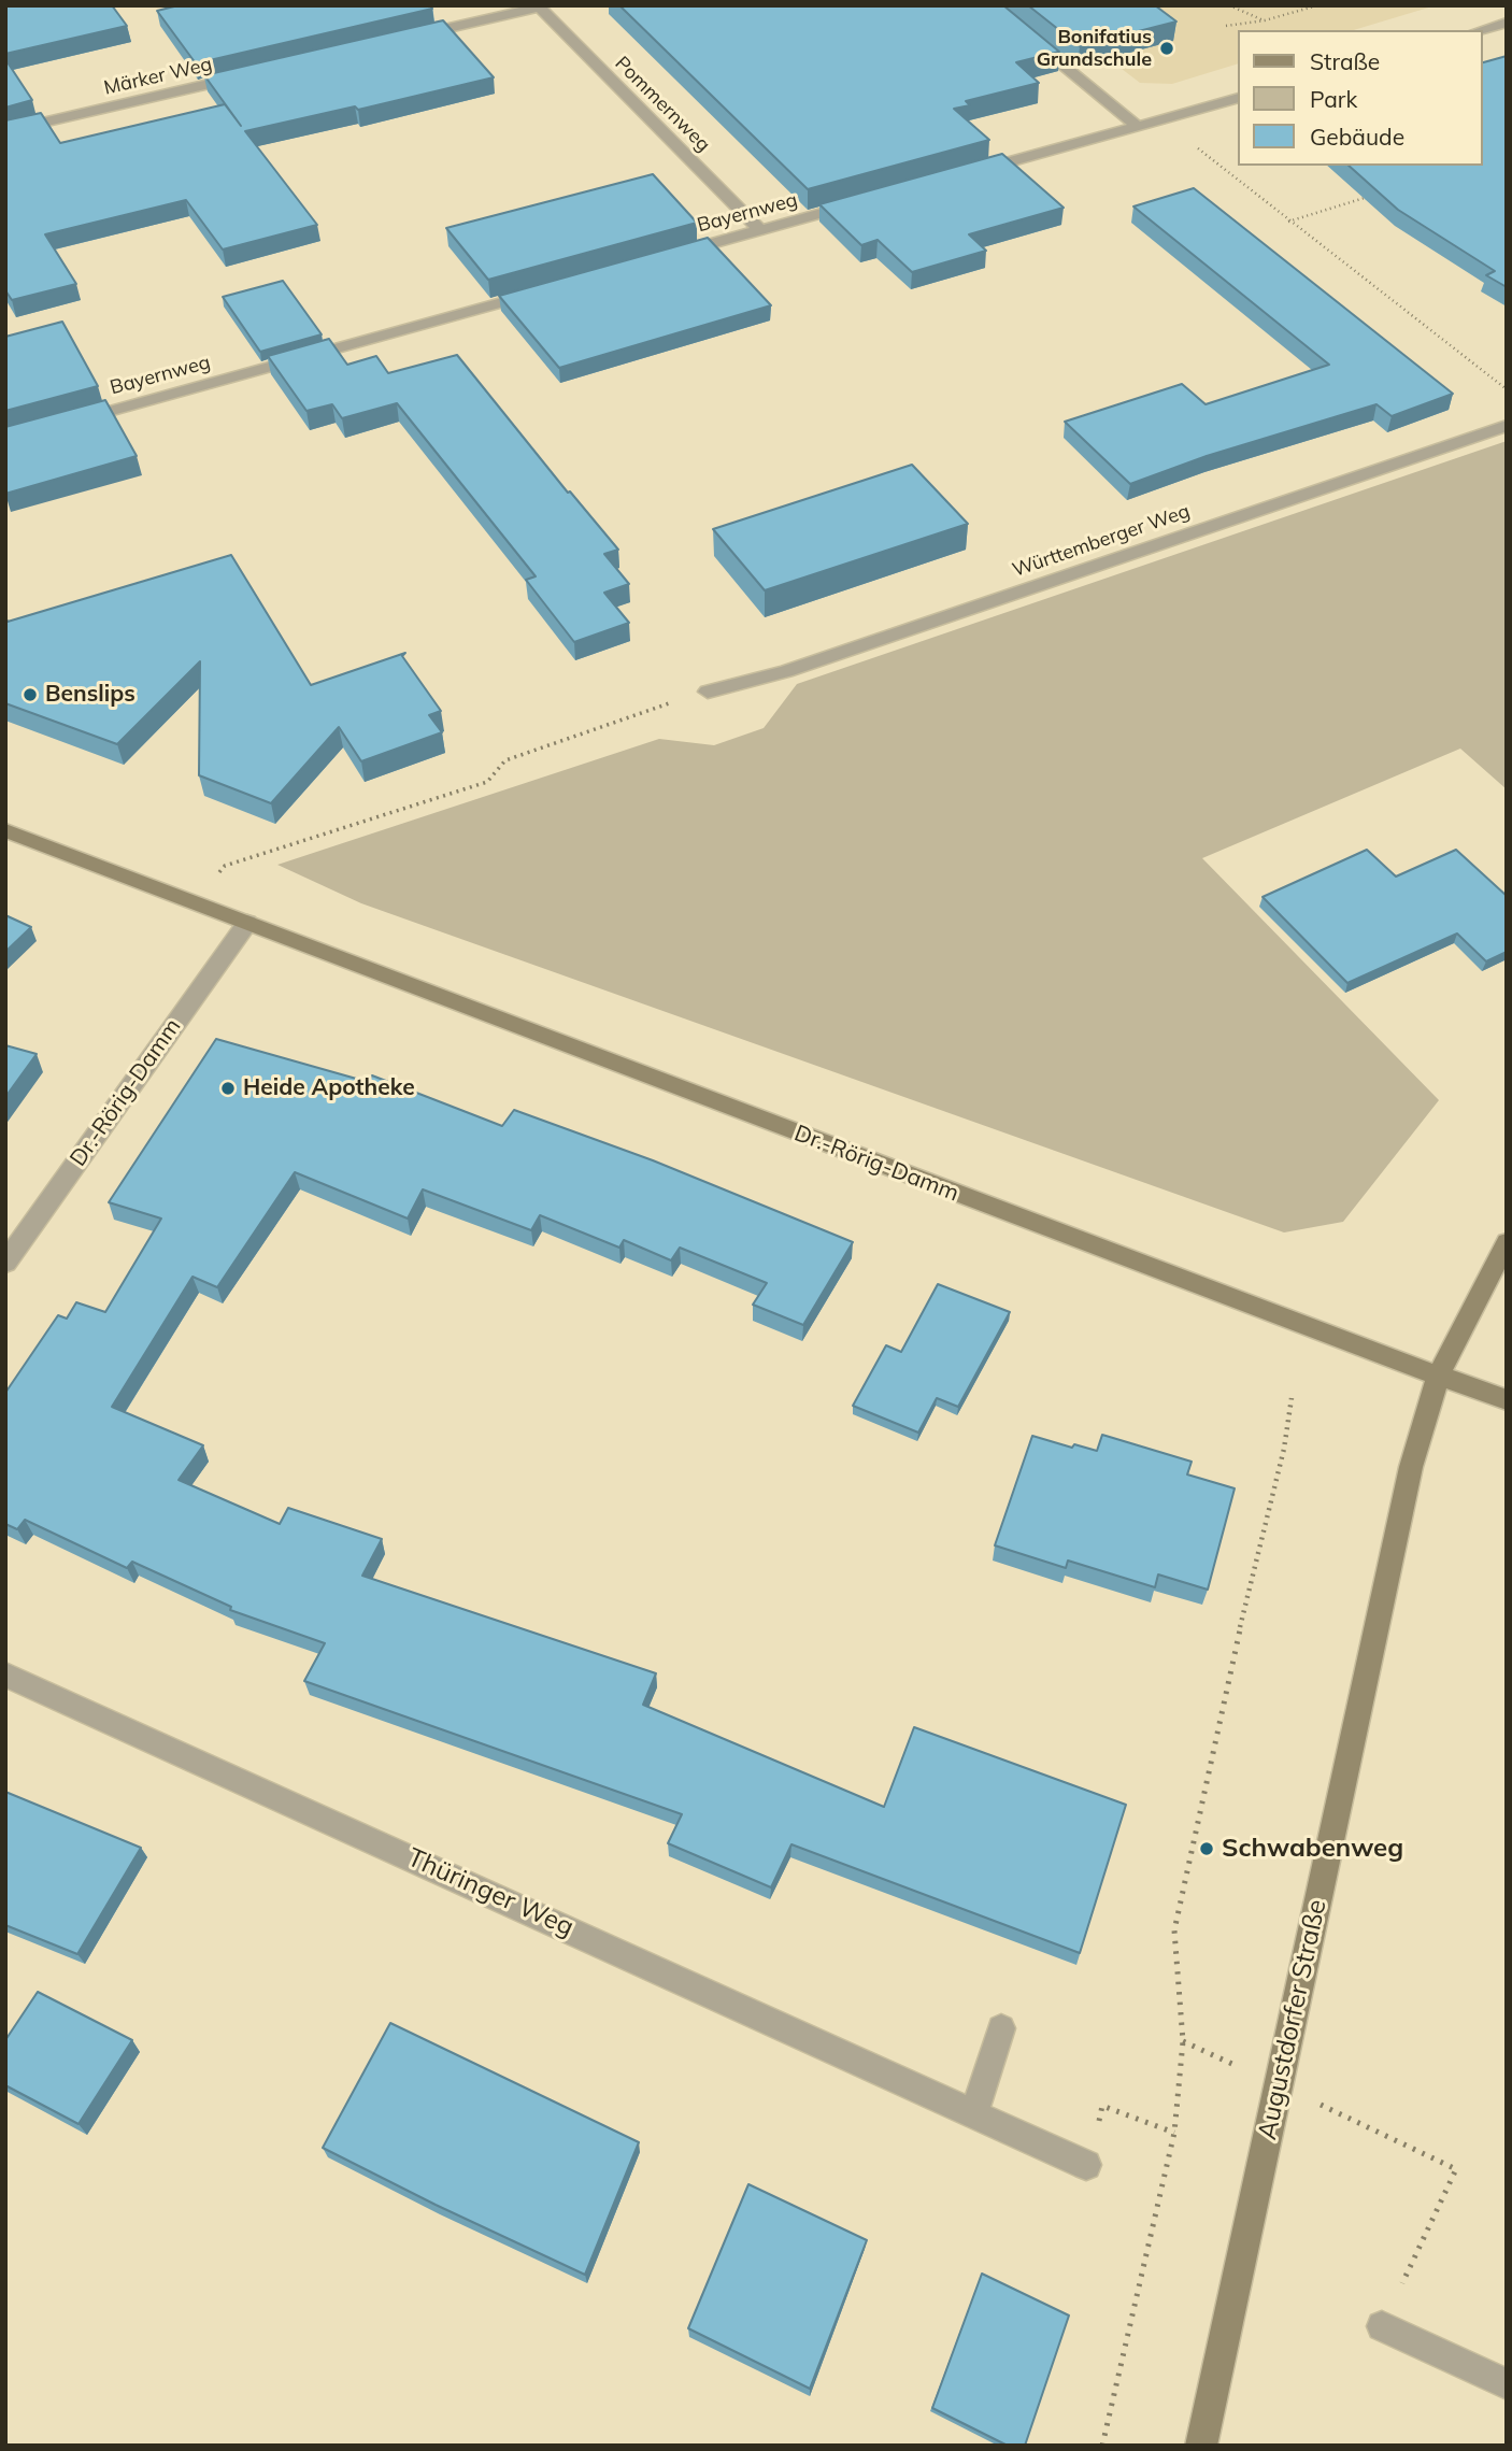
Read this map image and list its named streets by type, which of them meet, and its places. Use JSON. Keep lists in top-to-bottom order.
{
  "streets": {
    "street": [
      "Märker Weg",
      "Pommernweg",
      "Bayernweg",
      "Württemberger Weg",
      "Dr.-Rörig-Damm",
      "Thüringer Weg",
      "Augustdorfer Straße"
    ]
  },
  "crossings": [
    ["Pommernweg", "Bayernweg"],
    ["Dr.-Rörig-Damm", "Augustdorfer Straße"]
  ],
  "places": [
    "Bonifatius Grundschule",
    "Benslips",
    "Heide Apotheke",
    "Schwabenweg"
  ],
  "legend": ["Straße", "Park", "Gebäude"]
}
